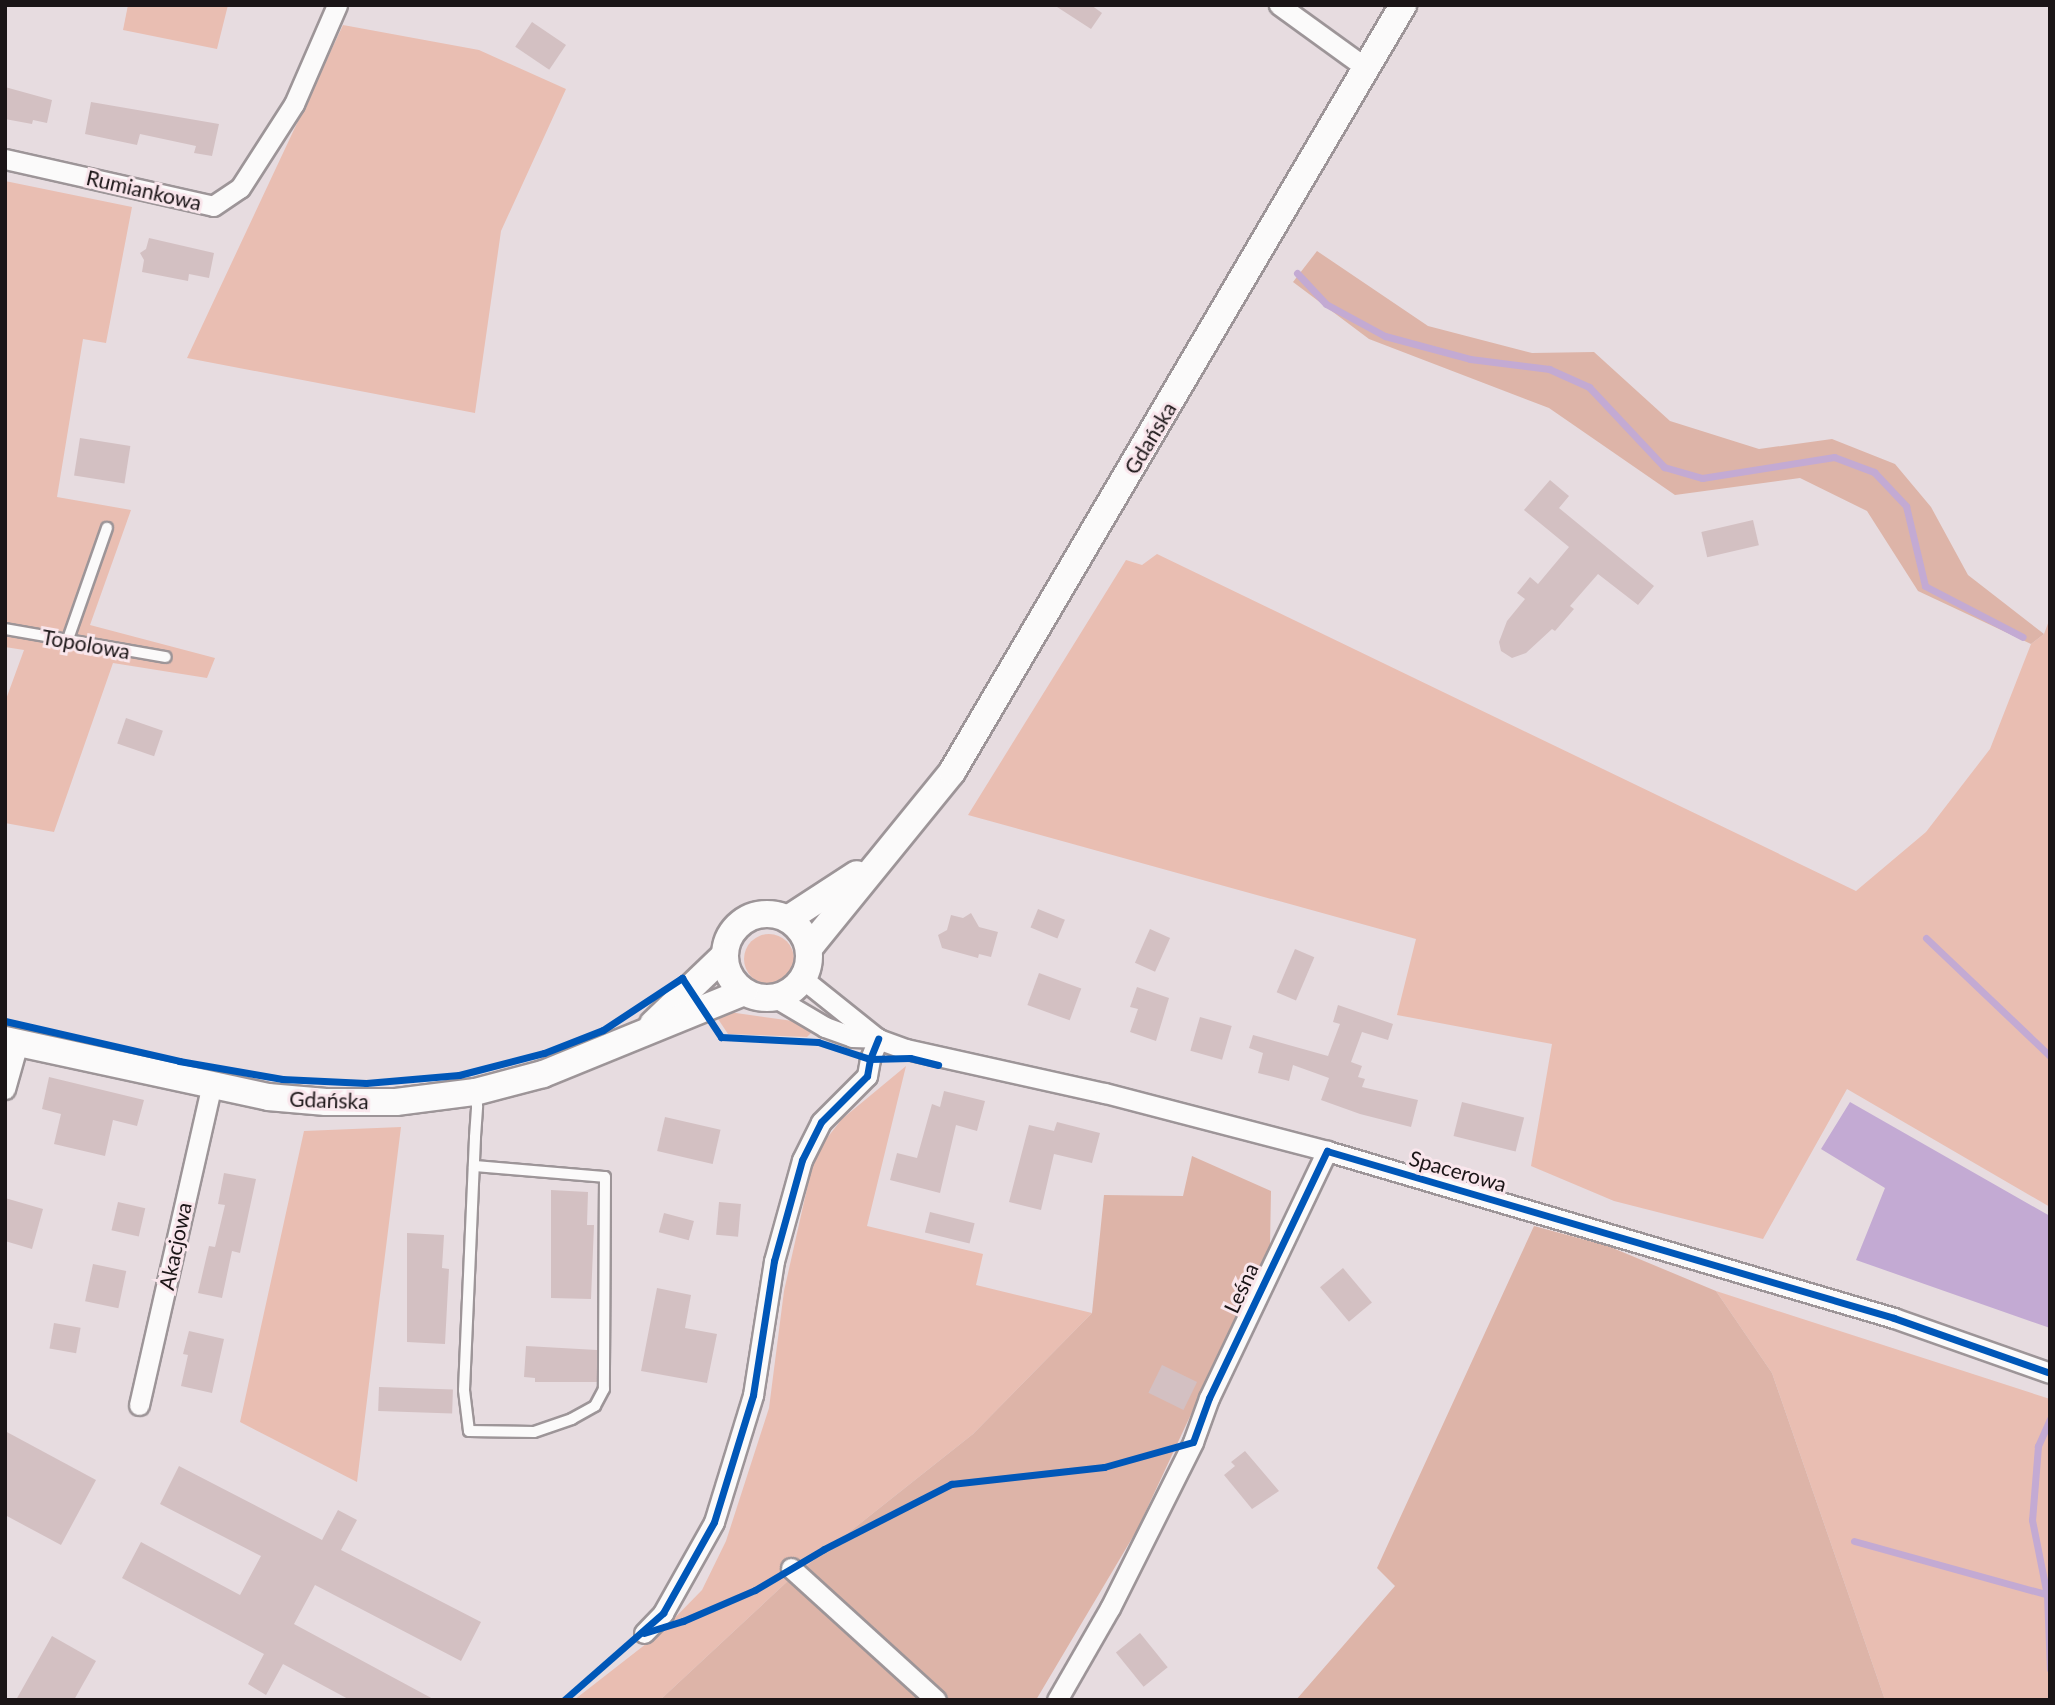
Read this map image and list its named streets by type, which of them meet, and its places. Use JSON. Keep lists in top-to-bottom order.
{
  "streets": {
    "main road": ["Gdańska"],
    "street": [
      "Rumiankowa",
      "Spacerowa",
      "Akacjowa",
      "Leśna"
    ],
    "lane": ["Topolowa"]
  },
  "crossings": [
    ["Gdańska", "Spacerowa"],
    ["Gdańska", "Akacjowa"],
    ["Spacerowa", "Leśna"]
  ]
}
